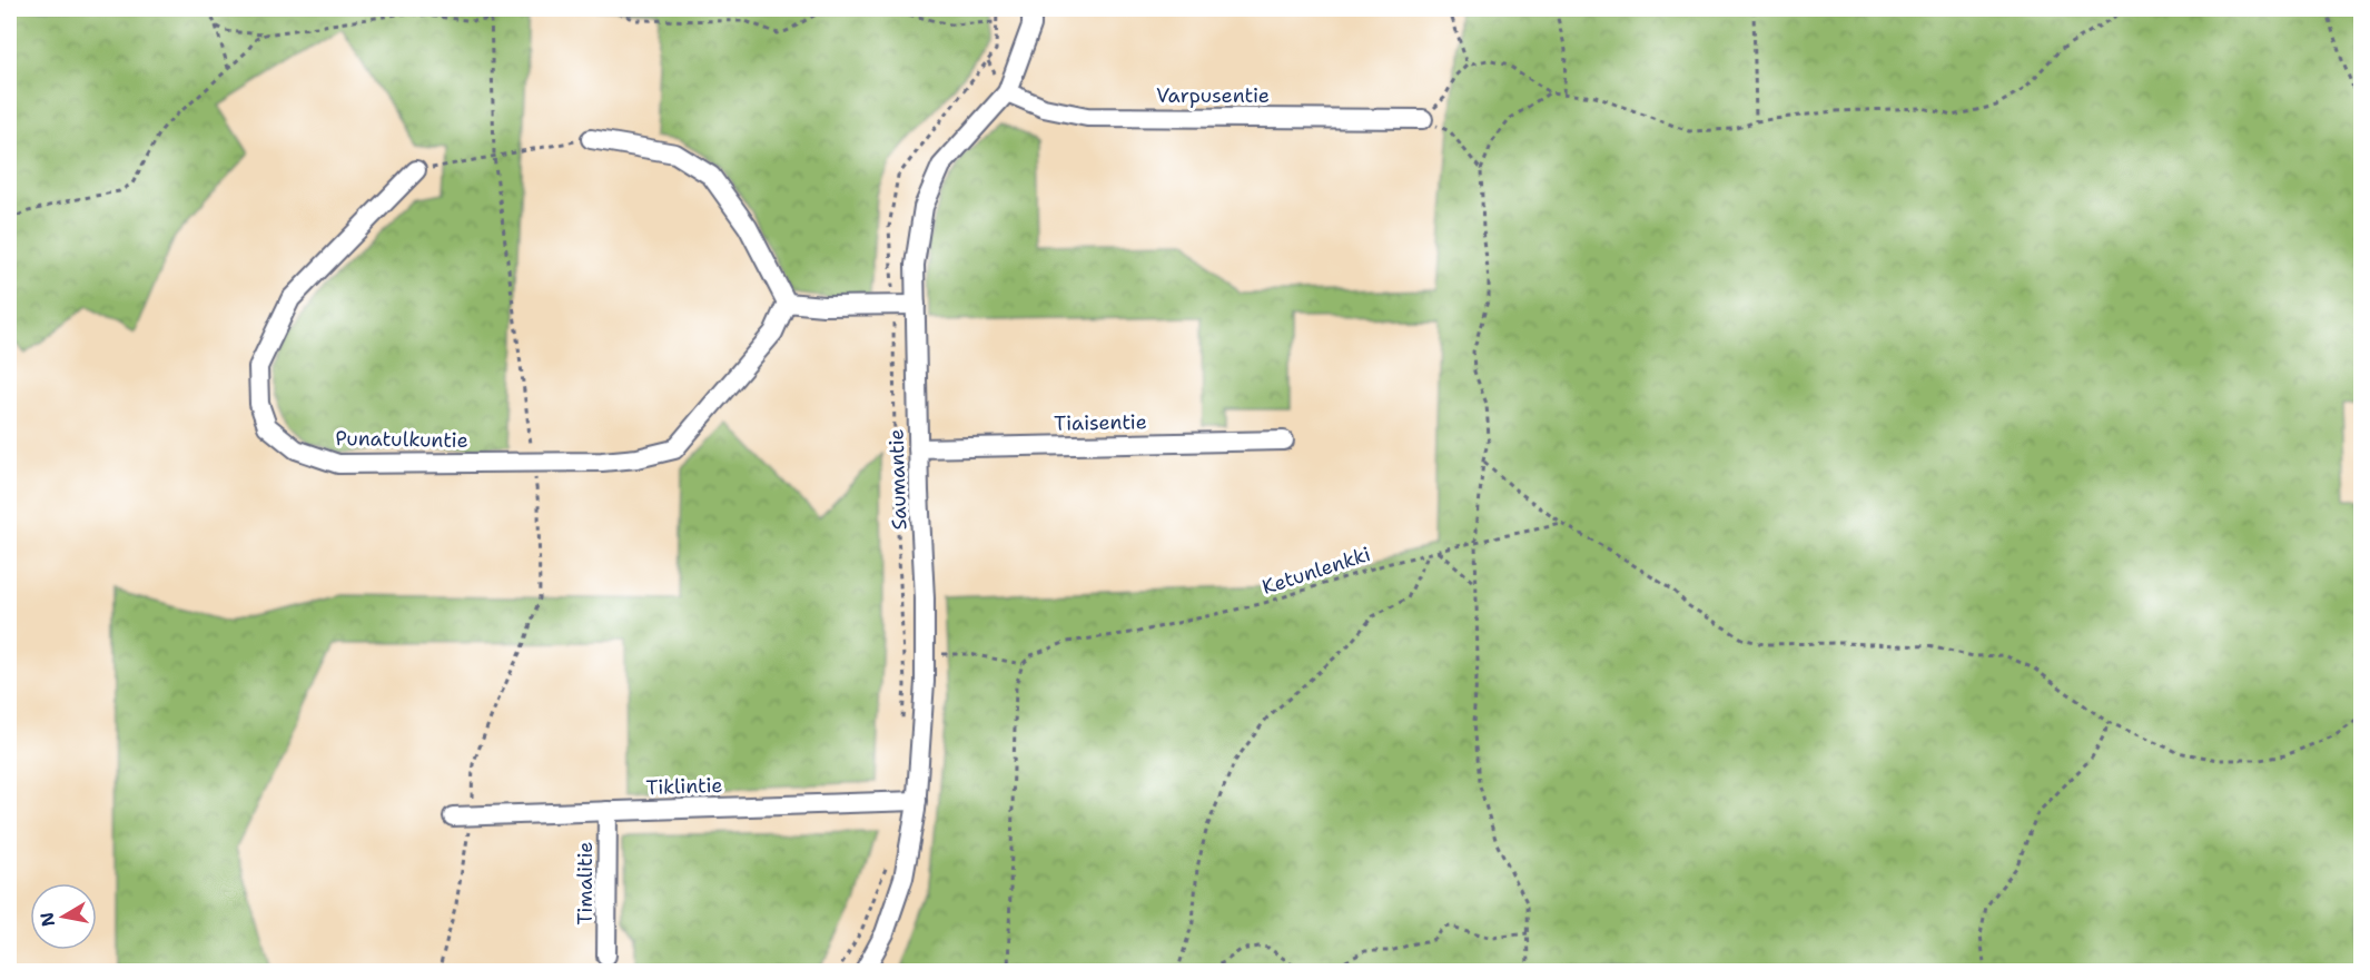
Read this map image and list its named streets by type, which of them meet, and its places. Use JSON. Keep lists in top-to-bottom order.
{
  "streets": {
    "street": [
      "Varpusentie",
      "Tiaisentie",
      "Punatulkuntie",
      "Saumantie",
      "Tiklintie",
      "Timalitie"
    ],
    "path": ["Ketunlenkki"]
  },
  "crossings": [
    ["Varpusentie", "Saumantie"],
    ["Tiaisentie", "Saumantie"],
    ["Saumantie", "Tiklintie"],
    ["Tiklintie", "Timalitie"]
  ],
  "north": "left"
}
